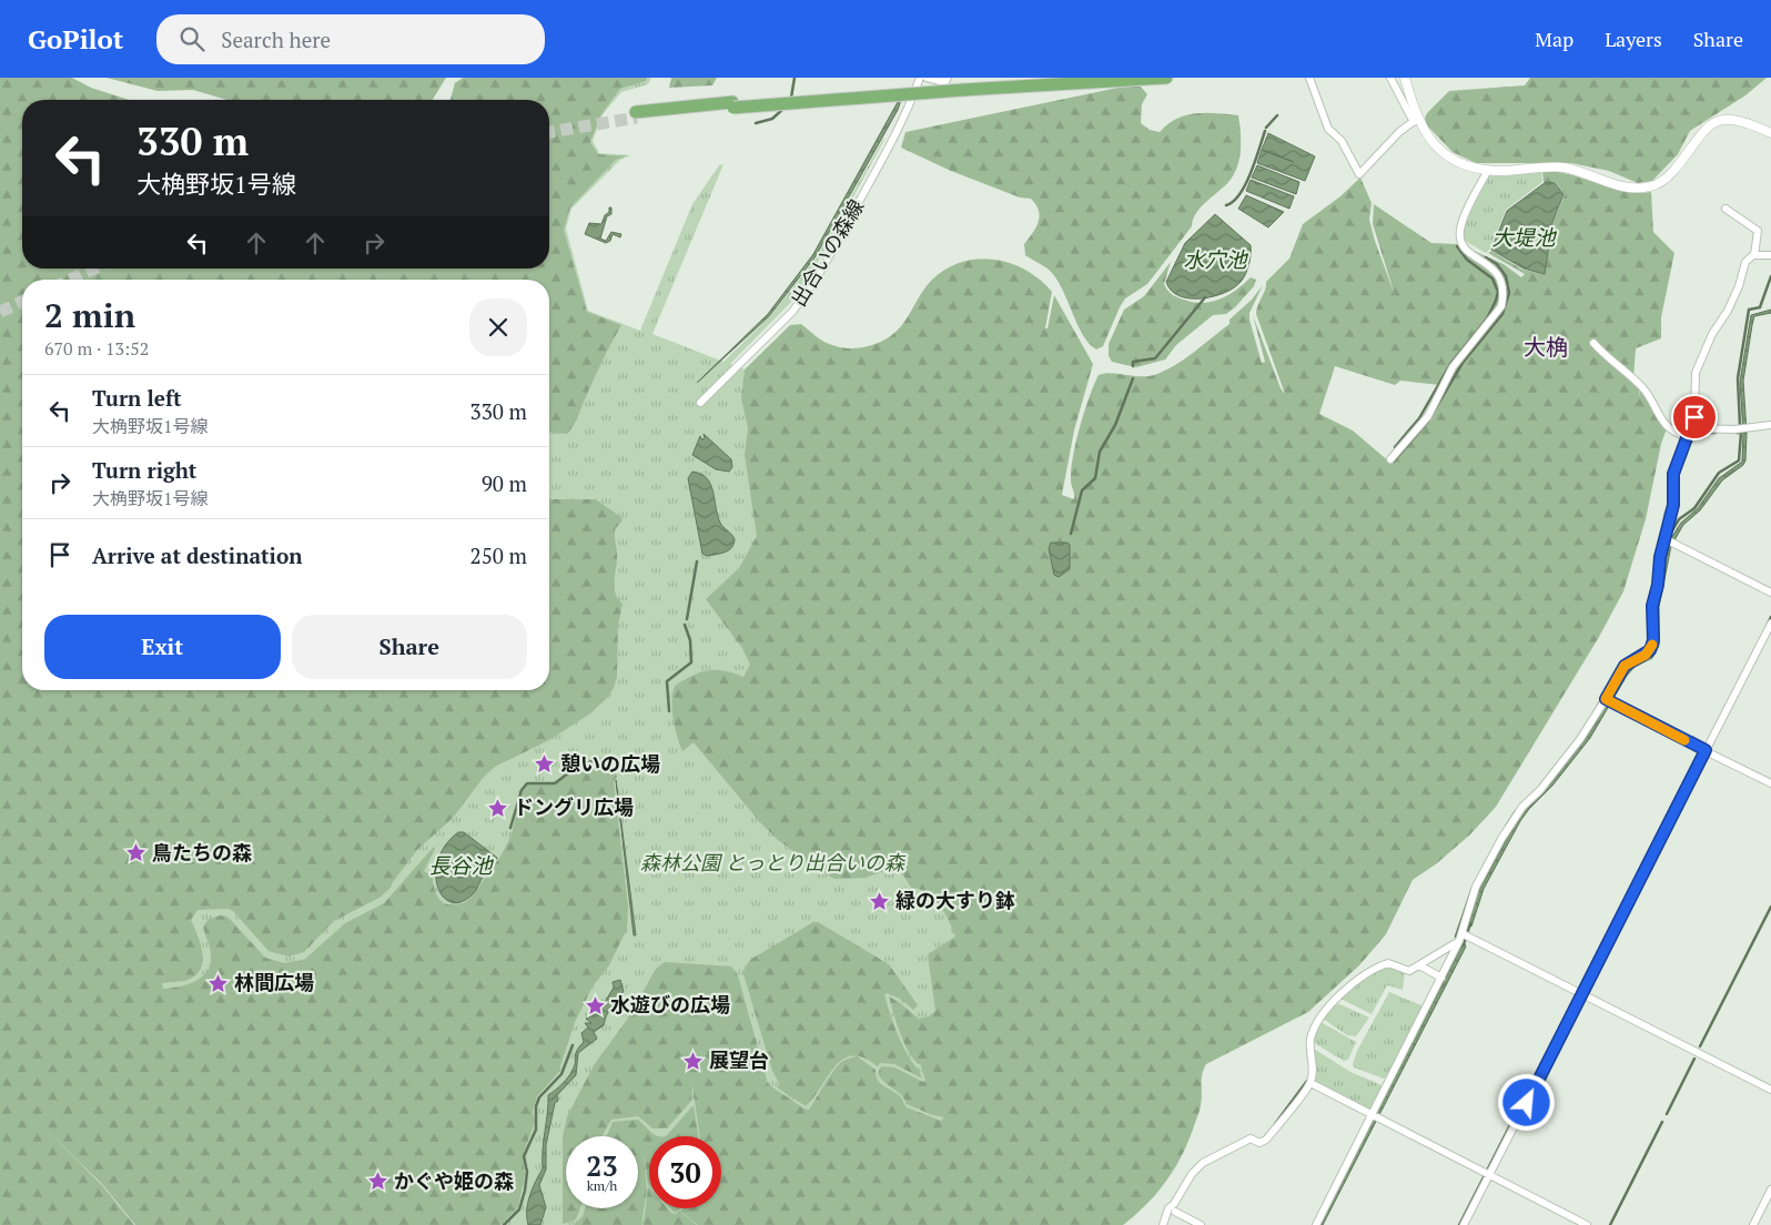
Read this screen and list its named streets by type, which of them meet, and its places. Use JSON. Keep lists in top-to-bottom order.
{
  "streets": {
    "street": ["出合いの森線"]
  },
  "districts": ["大桷"],
  "water": ["大堤池", "水穴池", "長谷池"],
  "parks": ["森林公園 とっとり出合いの森"],
  "places": {
    "place": [
      "憩いの広場",
      "ドングリ広場",
      "鳥たちの森",
      "緑の大すり鉢",
      "林間広場",
      "水遊びの広場",
      "展望台",
      "かぐや姫の森"
    ]
  },
  "page": {
    "header": "GoPilot",
    "search": "Search here",
    "nav": ["Map", "Layers", "Share"],
    "turn": ["330 m", "大桷野坂1号線"],
    "heading": ["2 min", "670 m · 13:52"],
    "list": [
      {
        "name": "Turn left",
        "note": "大桷野坂1号線",
        "value": "330 m"
      },
      {
        "name": "Turn right",
        "note": "大桷野坂1号線",
        "value": "90 m"
      },
      {
        "name": "Arrive at destination",
        "value": "250 m"
      }
    ],
    "buttons": ["Exit", "Share"],
    "speed": "23 km/h",
    "limit": "30"
  }
}
